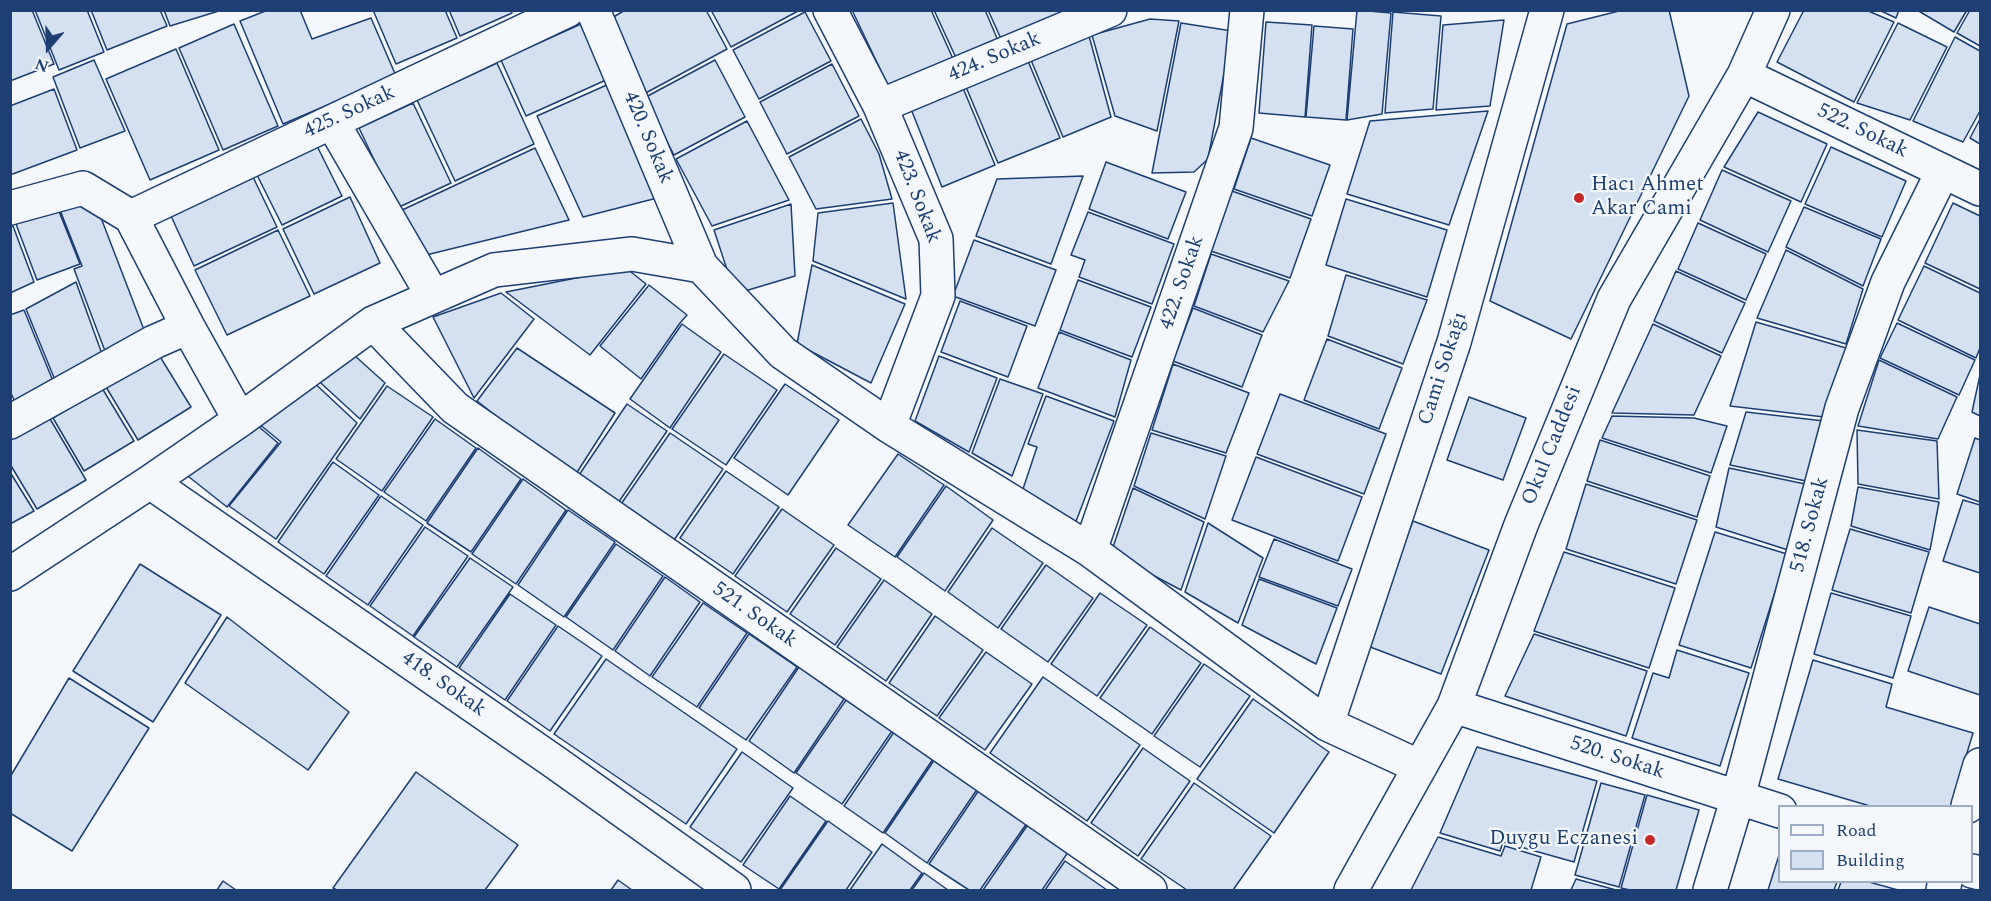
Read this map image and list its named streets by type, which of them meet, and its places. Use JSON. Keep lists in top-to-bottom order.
{
  "streets": {
    "street": [
      "424. Sokak",
      "425. Sokak",
      "522. Sokak",
      "420. Sokak",
      "423. Sokak",
      "422. Sokak",
      "Cami Sokağı",
      "Okul Caddesi",
      "518. Sokak",
      "521. Sokak",
      "418. Sokak",
      "520. Sokak"
    ]
  },
  "crossings": [
    ["424. Sokak", "423. Sokak"],
    ["522. Sokak", "Okul Caddesi"],
    ["522. Sokak", "518. Sokak"],
    ["Okul Caddesi", "520. Sokak"],
    ["518. Sokak", "520. Sokak"]
  ],
  "places": ["Hacı Ahmet Akar Cami", "Duygu Eczanesi"],
  "legend": ["Road", "Building"],
  "north": "bottom"
}
